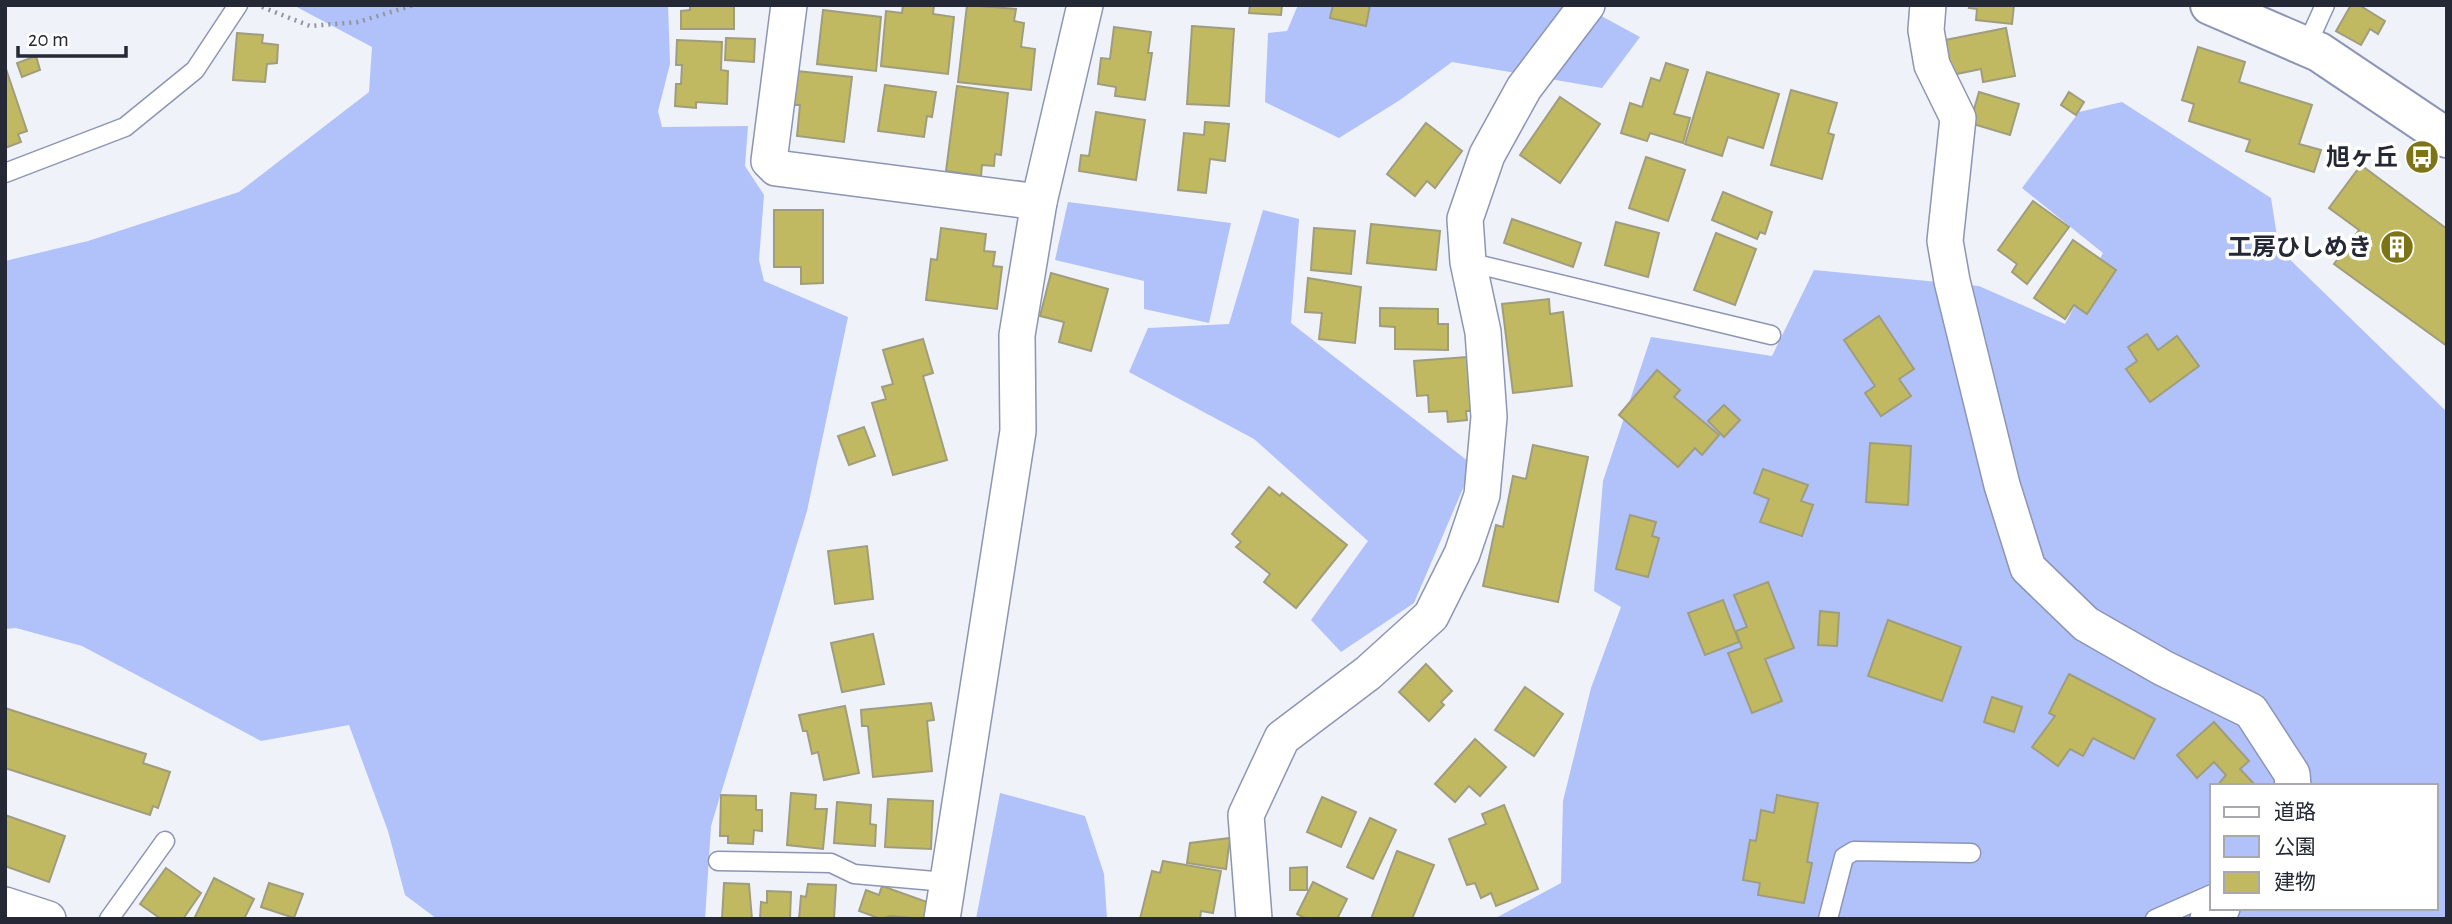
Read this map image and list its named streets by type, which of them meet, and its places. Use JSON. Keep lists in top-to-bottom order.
{
  "places": {
    "bus stop": ["旭ヶ丘"],
    "building": ["工房ひしめき"]
  },
  "legend": ["道路", "公園", "建物"],
  "scale_bar": "20 m"
}
